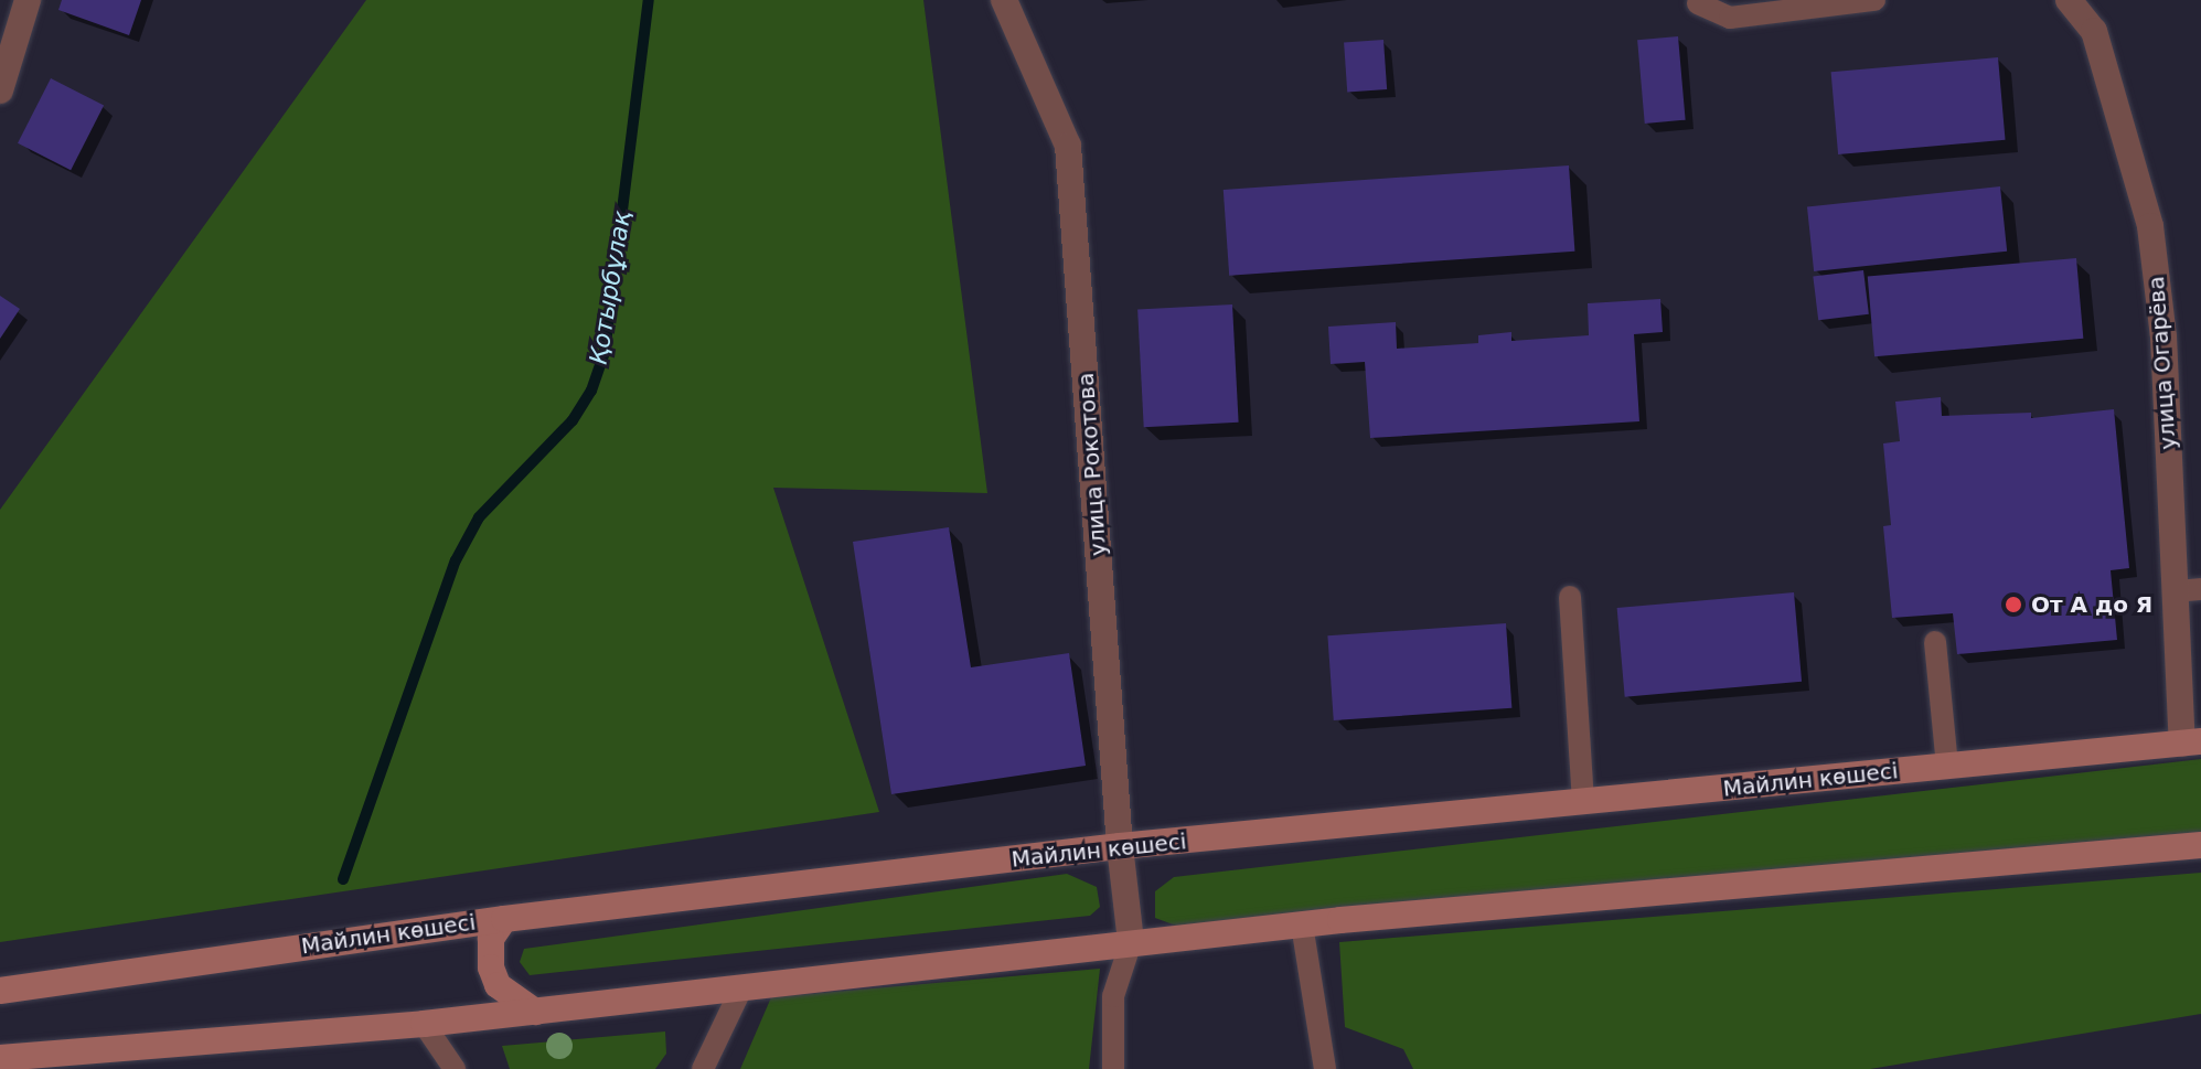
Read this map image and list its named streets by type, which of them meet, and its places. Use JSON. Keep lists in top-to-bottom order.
{
  "streets": {
    "main road": ["Майлин көшесі"],
    "street": ["улица Огарёва", "улица Рокотова"]
  },
  "crossings": [
    ["улица Огарёва", "Майлин көшесі"],
    ["улица Рокотова", "Майлин көшесі"]
  ],
  "water": ["Қотырбұлақ"],
  "places": ["От А до Я"]
}
